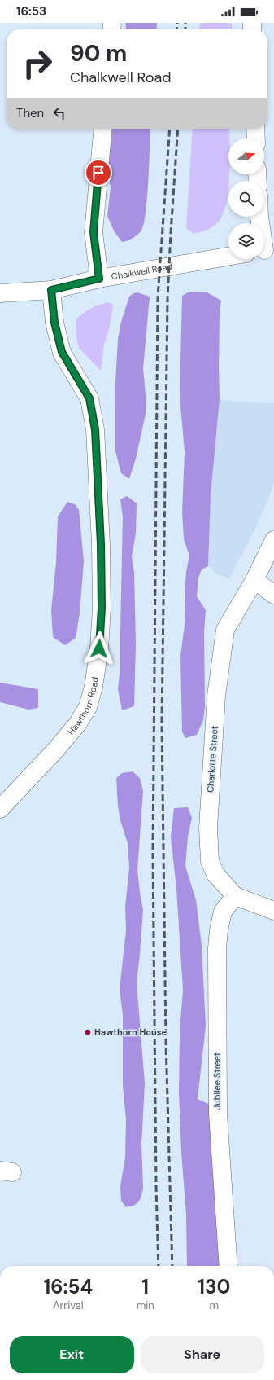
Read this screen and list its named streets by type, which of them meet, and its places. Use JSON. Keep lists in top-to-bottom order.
{
  "streets": {
    "street": [
      "Chalkwell Road",
      "Hawthorn Road",
      "Charlotte Street",
      "Jubilee Street"
    ]
  },
  "crossings": [
    ["Chalkwell Road", "Hawthorn Road"],
    ["Charlotte Street", "Jubilee Street"]
  ],
  "places": ["Hawthorn House"],
  "north": "right",
  "page": {
    "status": "16:53",
    "turn": ["90 m", "Chalkwell Road"],
    "then": "Then",
    "eta": [
      "16:54",
      "Arrival",
      "1",
      "min",
      "130",
      "m"
    ],
    "buttons": ["Exit", "Share"]
  }
}
